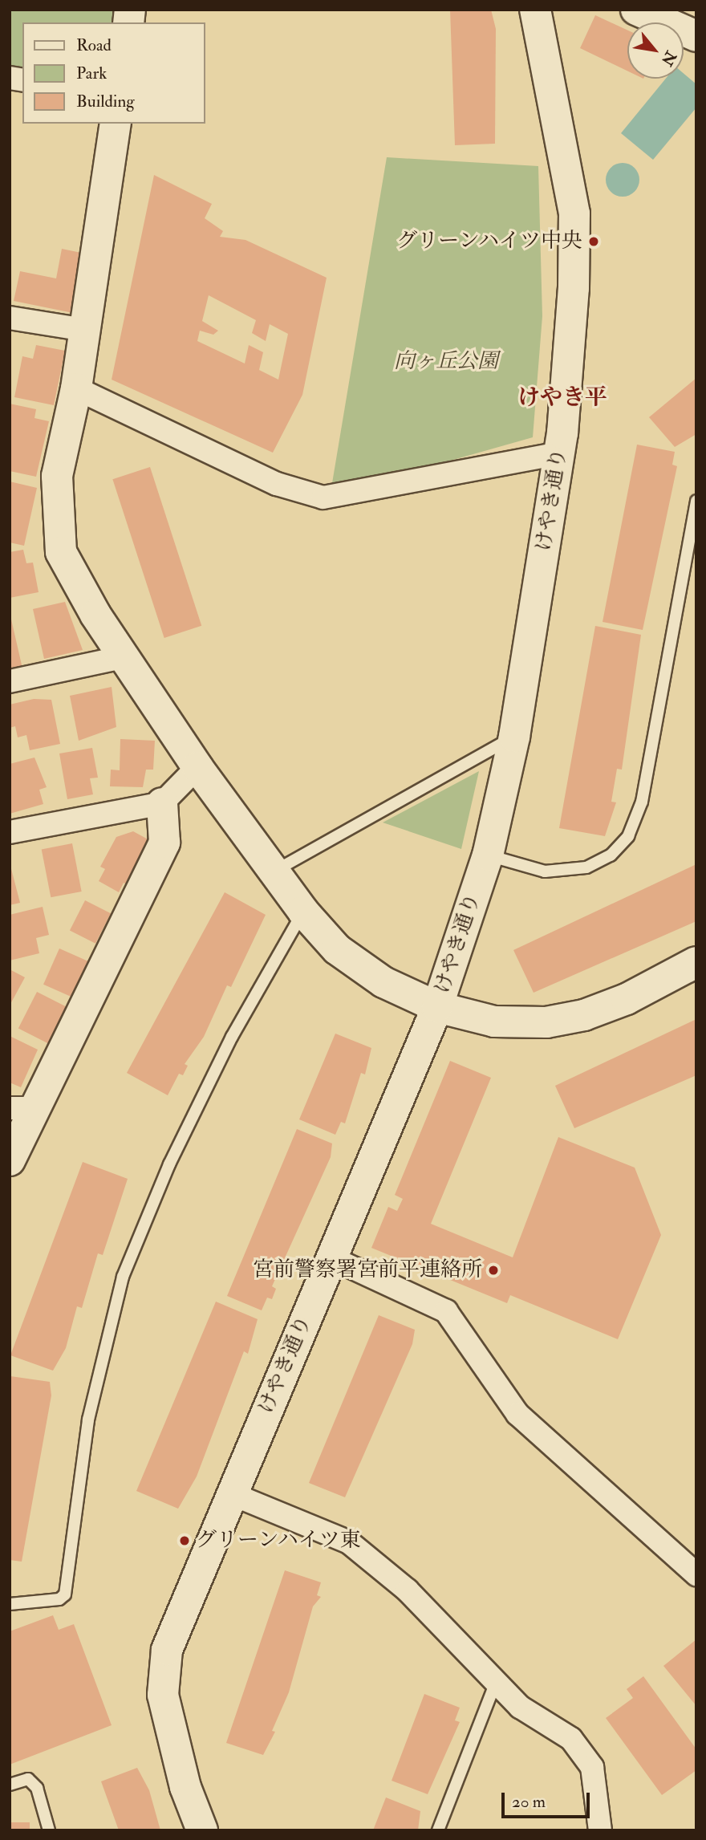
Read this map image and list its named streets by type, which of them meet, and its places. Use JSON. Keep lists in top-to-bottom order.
{
  "streets": {
    "street": ["けやき通り"]
  },
  "districts": ["けやき平"],
  "parks": ["向ヶ丘公園"],
  "places": ["グリーンハイツ中央", "宮前警察署宮前平連絡所", "グリーンハイツ東"],
  "legend": ["Road", "Park", "Building"],
  "scale_bar": "20 m",
  "north": "bottom right"
}
